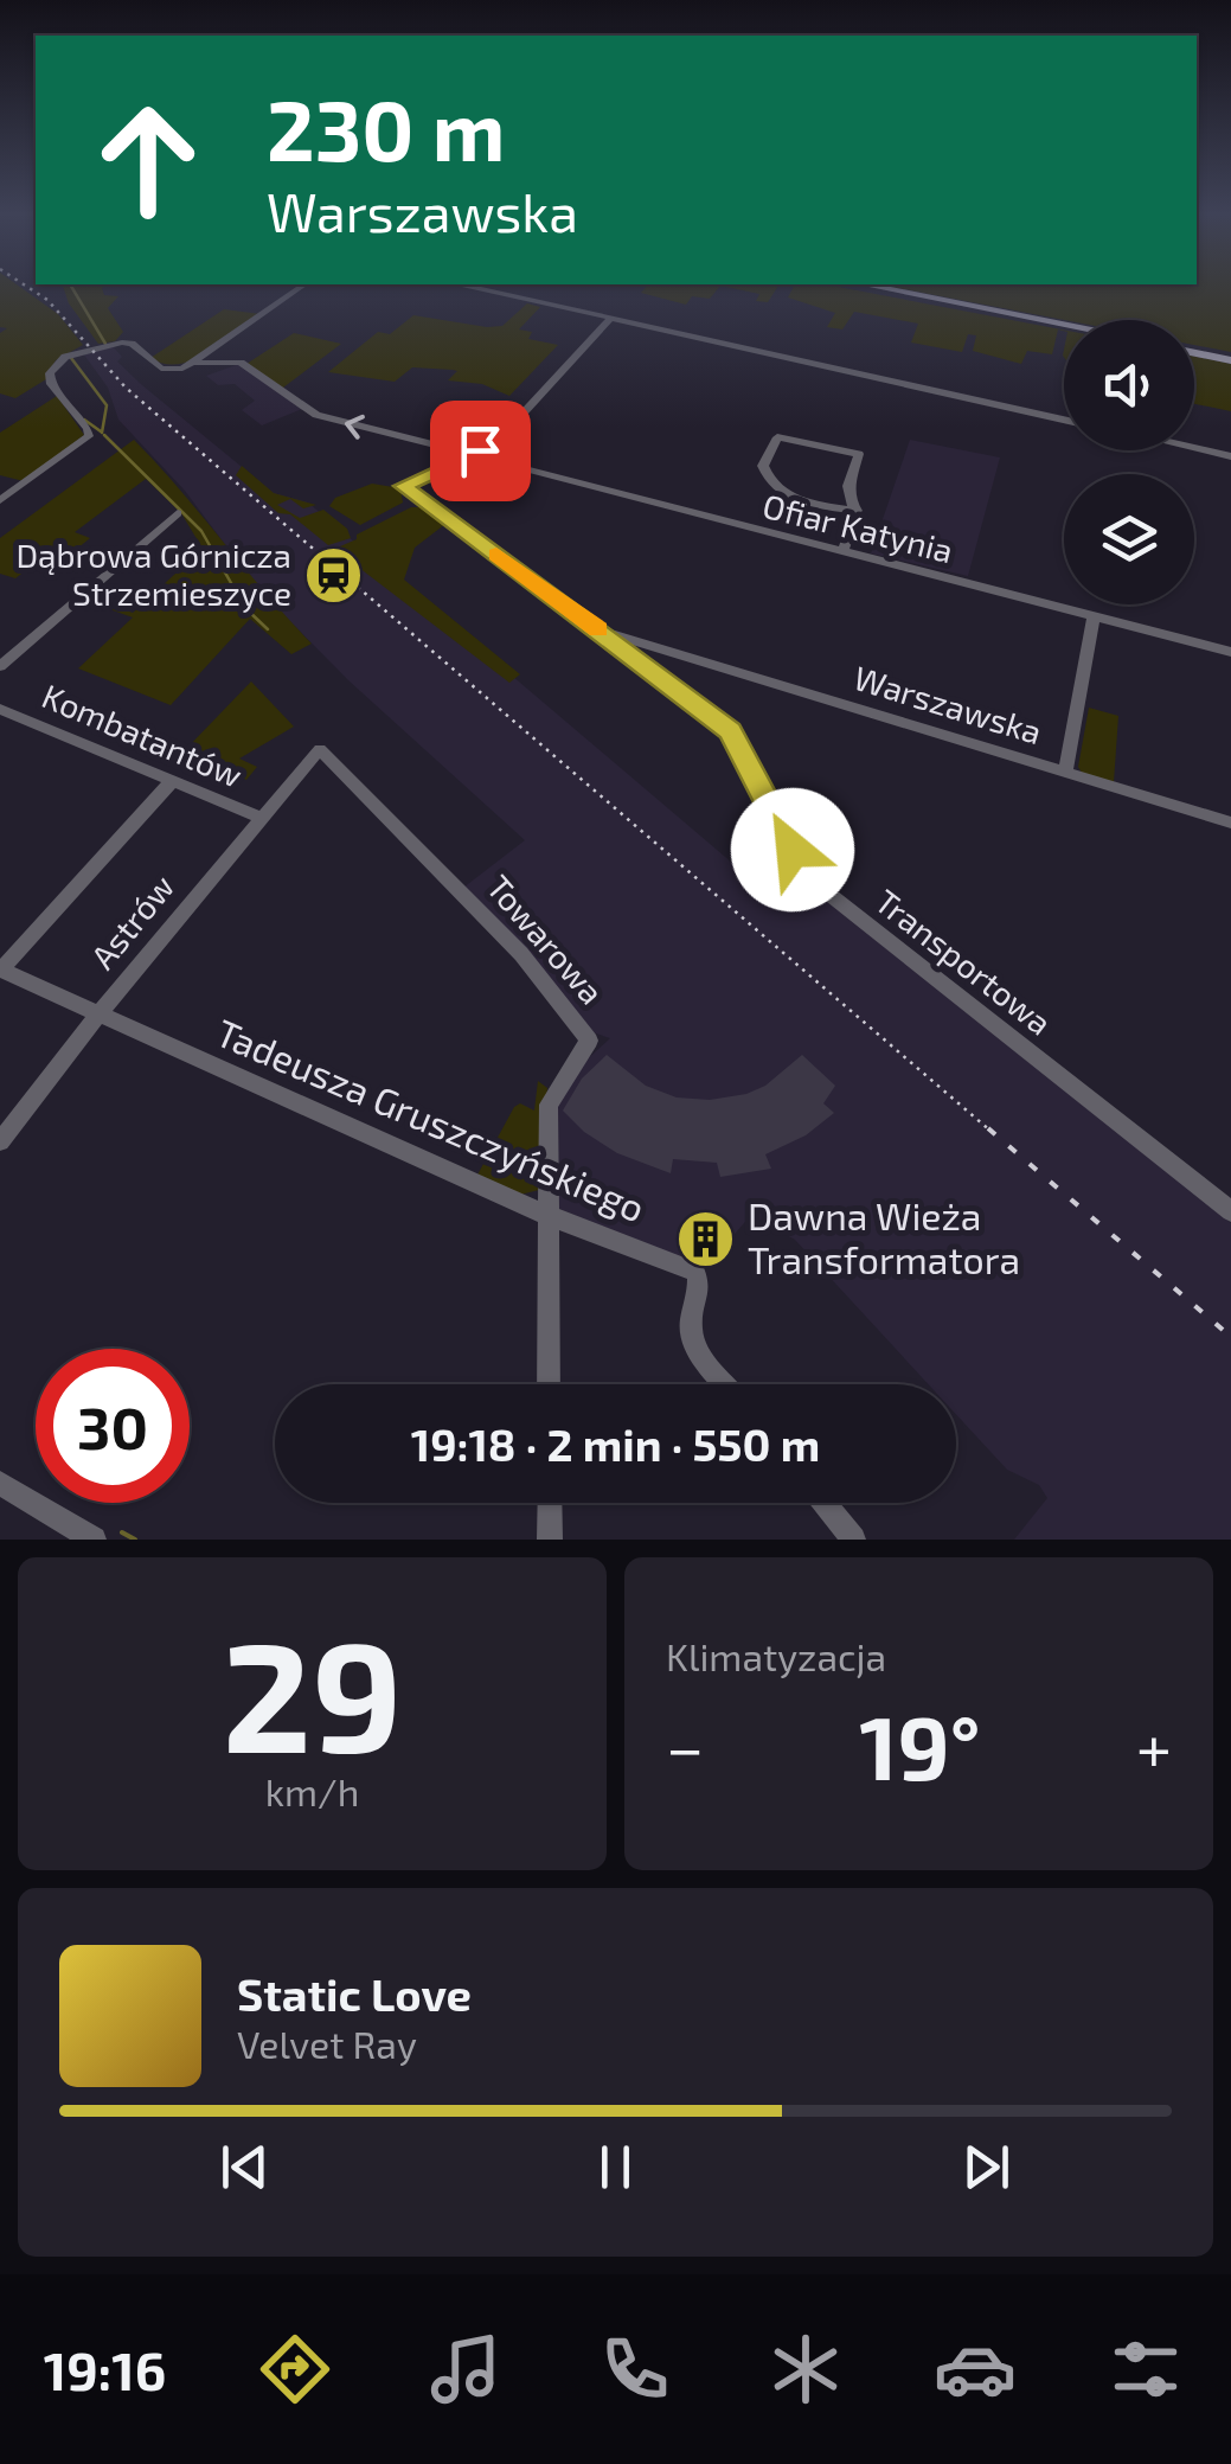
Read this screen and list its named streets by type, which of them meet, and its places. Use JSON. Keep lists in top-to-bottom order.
{
  "streets": {
    "street": [
      "Ofiar Katynia",
      "Warszawska",
      "Kombatantów",
      "Astrów",
      "Towarowa",
      "Transportowa",
      "Tadeusza Gruszczyńskiego"
    ]
  },
  "crossings": [
    ["Ofiar Katynia", "Transportowa"],
    ["Warszawska", "Transportowa"],
    ["Kombatantów", "Astrów"],
    ["Astrów", "Towarowa"],
    ["Astrów", "Tadeusza Gruszczyńskiego"],
    ["Towarowa", "Tadeusza Gruszczyńskiego"]
  ],
  "places": {
    "station": ["Dąbrowa Górnicza Strzemieszyce"],
    "building": ["Dawna Wieża Transformatora"]
  },
  "page": {
    "turn": ["230 m", "Warszawska"],
    "limit": "30",
    "trip": "19:18 · 2 min · 550 m",
    "tile": [
      ["29", "km/h"],
      "Klimatyzacja"
    ],
    "heat": ["−", "19°", "+"],
    "song": ["Static Love", "Velvet Ray"],
    "tabs": "19:16"
  }
}
